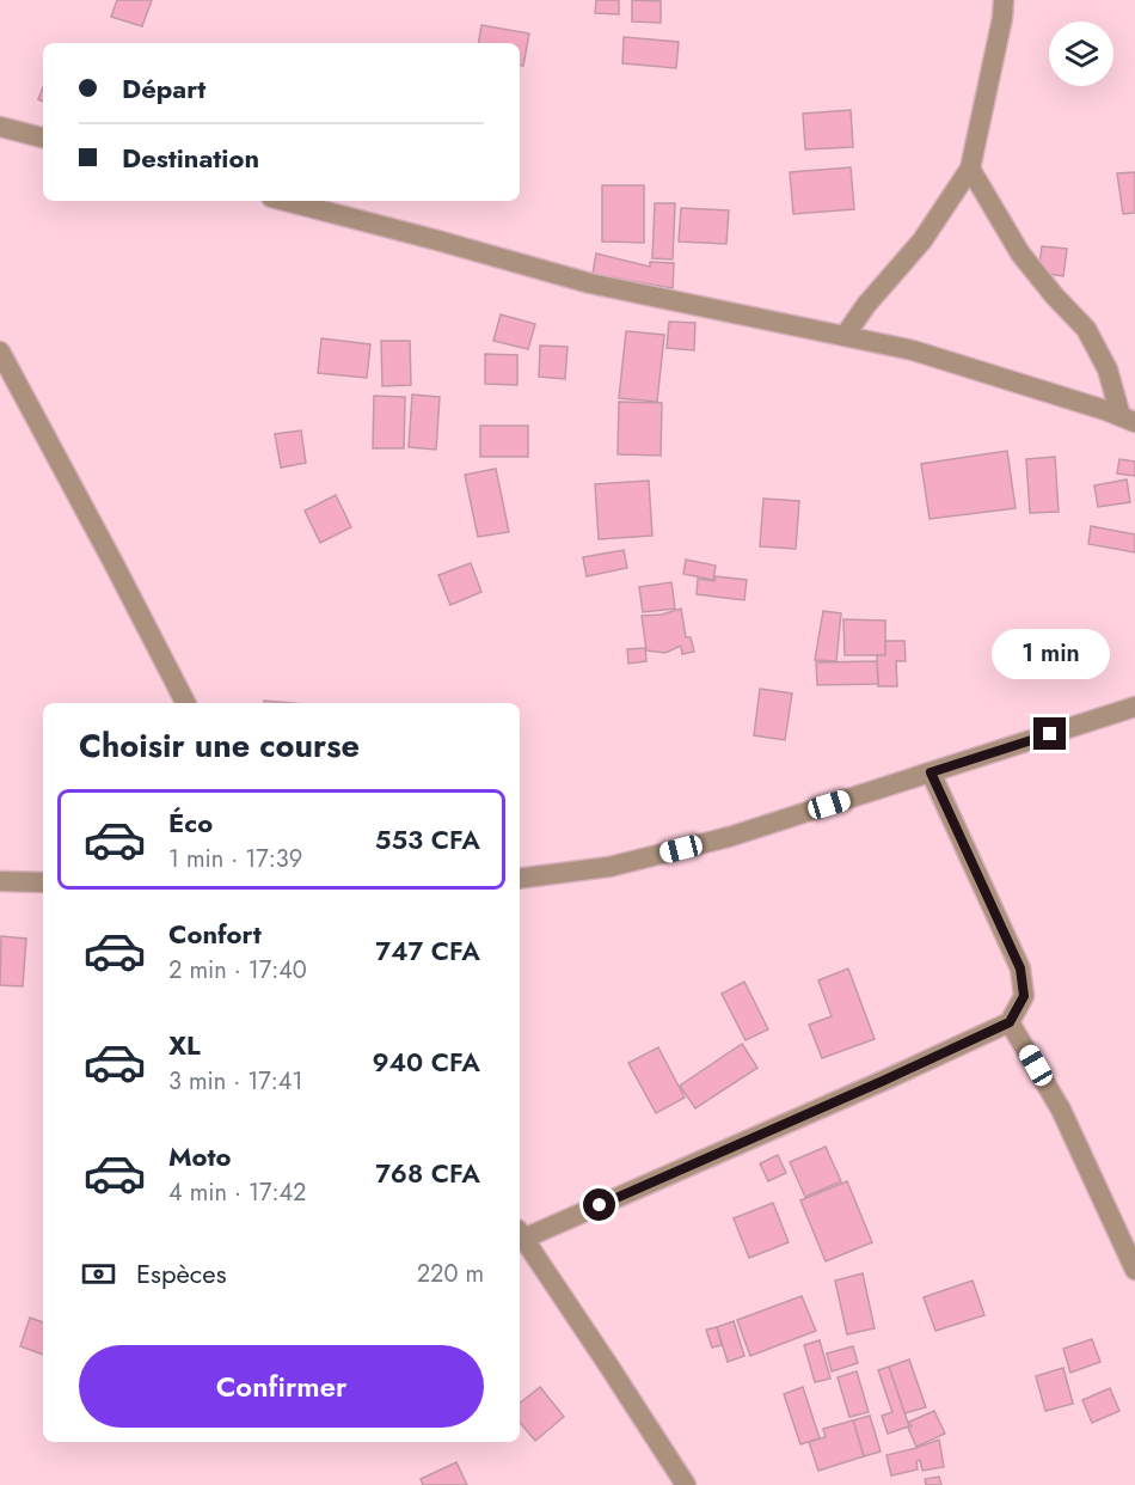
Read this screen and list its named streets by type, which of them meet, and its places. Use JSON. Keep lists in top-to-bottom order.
{
  "page": {
    "banner": ["Départ", "Destination"],
    "bubble": "1 min",
    "heading": "Choisir une course",
    "list": [
      {
        "name": "Éco",
        "note": "1 min · 17:39",
        "value": "553 CFA"
      },
      {
        "name": "Confort",
        "note": "2 min · 17:40",
        "value": "747 CFA"
      },
      {
        "name": "XL",
        "note": "3 min · 17:41",
        "value": "940 CFA"
      },
      {
        "name": "Moto",
        "note": "4 min · 17:42",
        "value": "768 CFA"
      }
    ],
    "pay": ["Espèces", "220 m"],
    "buttons": "Confirmer"
  }
}
